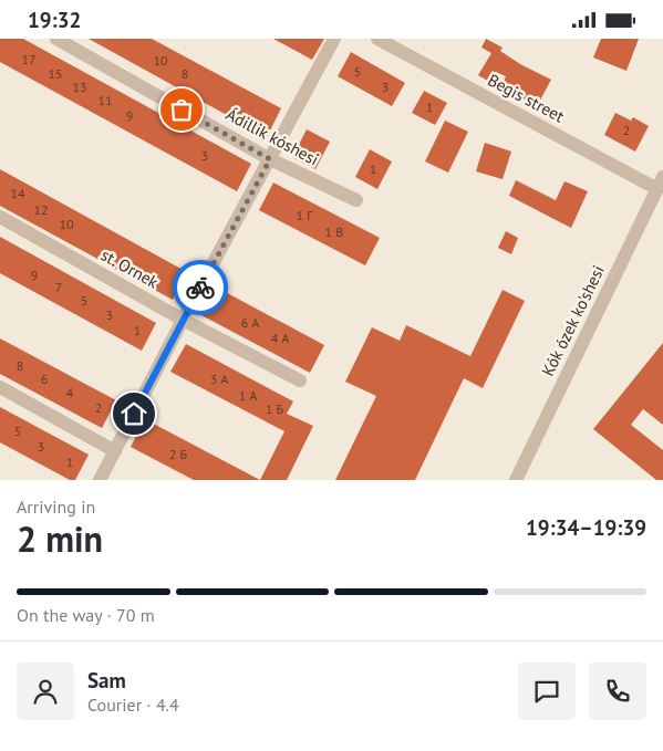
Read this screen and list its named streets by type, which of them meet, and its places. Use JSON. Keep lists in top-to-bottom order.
{
  "streets": {
    "street": [
      "Begis street",
      "Ádillik kóshesi",
      "st. Ornek",
      "Kók ózek ko'shesi"
    ]
  },
  "crossings": [
    ["Begis street", "Kók ózek ko'shesi"]
  ],
  "house_numbers": [
    "17",
    "10",
    "5",
    "15",
    "8",
    "13",
    "3",
    "11",
    "1",
    "9",
    "2",
    "3",
    "1",
    "14",
    "12",
    "1 Г",
    "10",
    "1 В",
    "9",
    "7",
    "5",
    "3",
    "6 А",
    "1",
    "4 А",
    "8",
    "6",
    "3 А",
    "4",
    "1 А",
    "2",
    "1 Б",
    "5",
    "3",
    "2 Б",
    "1"
  ],
  "page": {
    "status": "19:32",
    "heading": ["2 min", "Arriving in", "19:34–19:39"],
    "panel": ["Sam", "Courier · 4.4"],
    "bar": "On the way · 70 m"
  }
}
